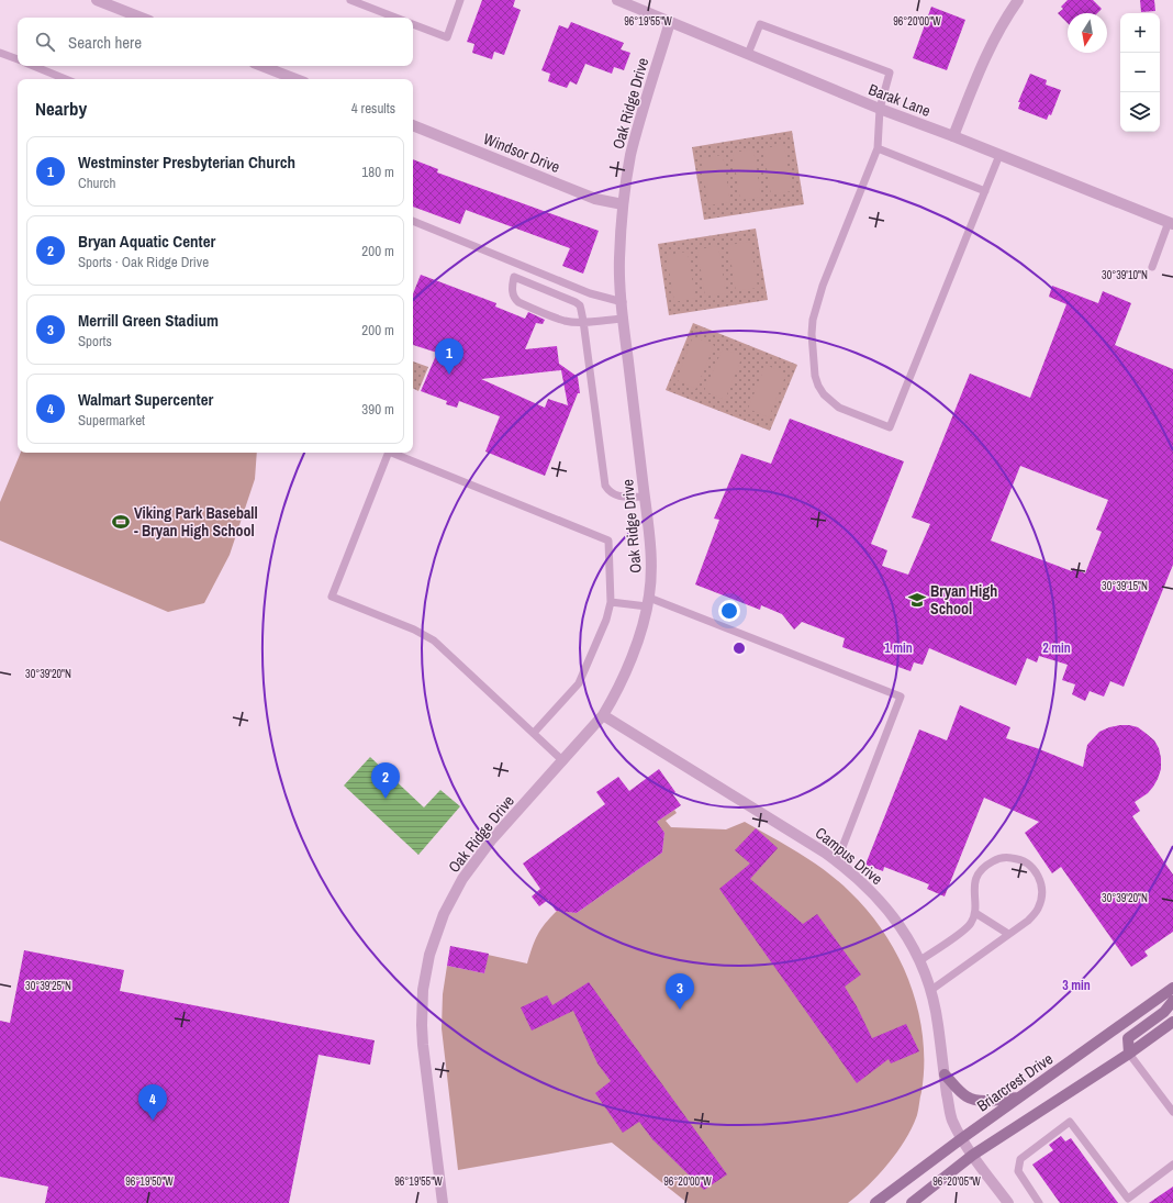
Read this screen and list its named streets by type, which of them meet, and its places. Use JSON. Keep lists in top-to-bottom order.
{
  "streets": {
    "main road": ["Briarcrest Drive"],
    "street": [
      "Barak Lane",
      "Oak Ridge Drive",
      "Windsor Drive",
      "Campus Drive"
    ]
  },
  "crossings": [
    ["Barak Lane", "Oak Ridge Drive"],
    ["Oak Ridge Drive", "Windsor Drive"],
    ["Oak Ridge Drive", "Campus Drive"],
    ["Campus Drive", "Briarcrest Drive"]
  ],
  "places": {
    "sports": ["Viking Park Baseball - Bryan High School"],
    "school or university": ["Bryan High School"]
  },
  "north": "bottom",
  "page": {
    "map_buttons": ["+", "−"],
    "search": "Search here",
    "heading": ["Nearby", "4 results"],
    "list": [
      {
        "mark": "1",
        "name": "Westminster Presbyterian Church",
        "note": "Church",
        "value": "180 m"
      },
      {
        "mark": "2",
        "name": "Bryan Aquatic Center",
        "note": "Sports · Oak Ridge Drive",
        "value": "200 m"
      },
      {
        "mark": "3",
        "name": "Merrill Green Stadium",
        "note": "Sports",
        "value": "200 m"
      },
      {
        "mark": "4",
        "name": "Walmart Supercenter",
        "note": "Supermarket",
        "value": "390 m"
      }
    ],
    "pins": [
      "1",
      "2",
      "3",
      "4"
    ]
  },
  "coordinates": [
    "96°19'55\"W",
    "96°20'00\"W",
    "30°39'10\"N",
    "30°39'15\"N",
    "30°39'20\"N",
    "30°39'25\"N",
    "96°19'50\"W",
    "96°20'05\"W"
  ],
  "rings": ["1 min", "2 min", "3 min"]
}
